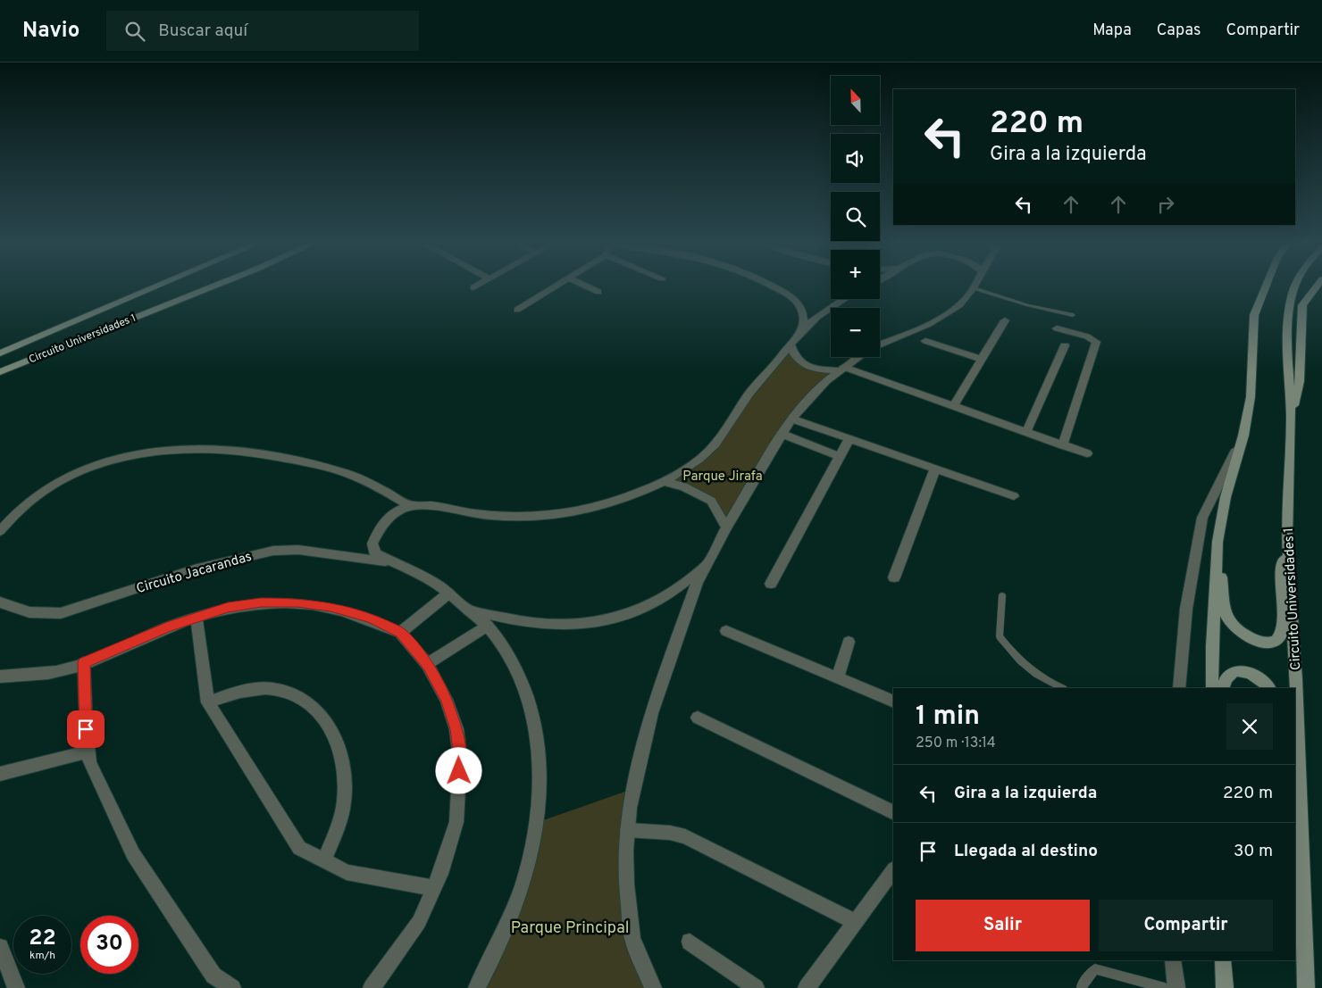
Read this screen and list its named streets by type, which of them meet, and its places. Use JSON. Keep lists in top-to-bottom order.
{
  "streets": {
    "main road": ["Circuito Universidades 1"],
    "street": ["Circuito Jacarandas"]
  },
  "parks": ["Parque Jirafa", "Parque Principal"],
  "north": "top",
  "page": {
    "header": "Navio",
    "search": "Buscar aquí",
    "nav": ["Mapa", "Capas", "Compartir"],
    "map_buttons": ["+", "−"],
    "turn": ["220 m", "Gira a la izquierda"],
    "heading": ["1 min", "250 m · 13:14"],
    "list": [
      {
        "name": "Gira a la izquierda",
        "value": "220 m"
      },
      {
        "name": "Llegada al destino",
        "value": "30 m"
      }
    ],
    "buttons": ["Salir", "Compartir"],
    "speed": "22 km/h",
    "limit": "30"
  }
}
